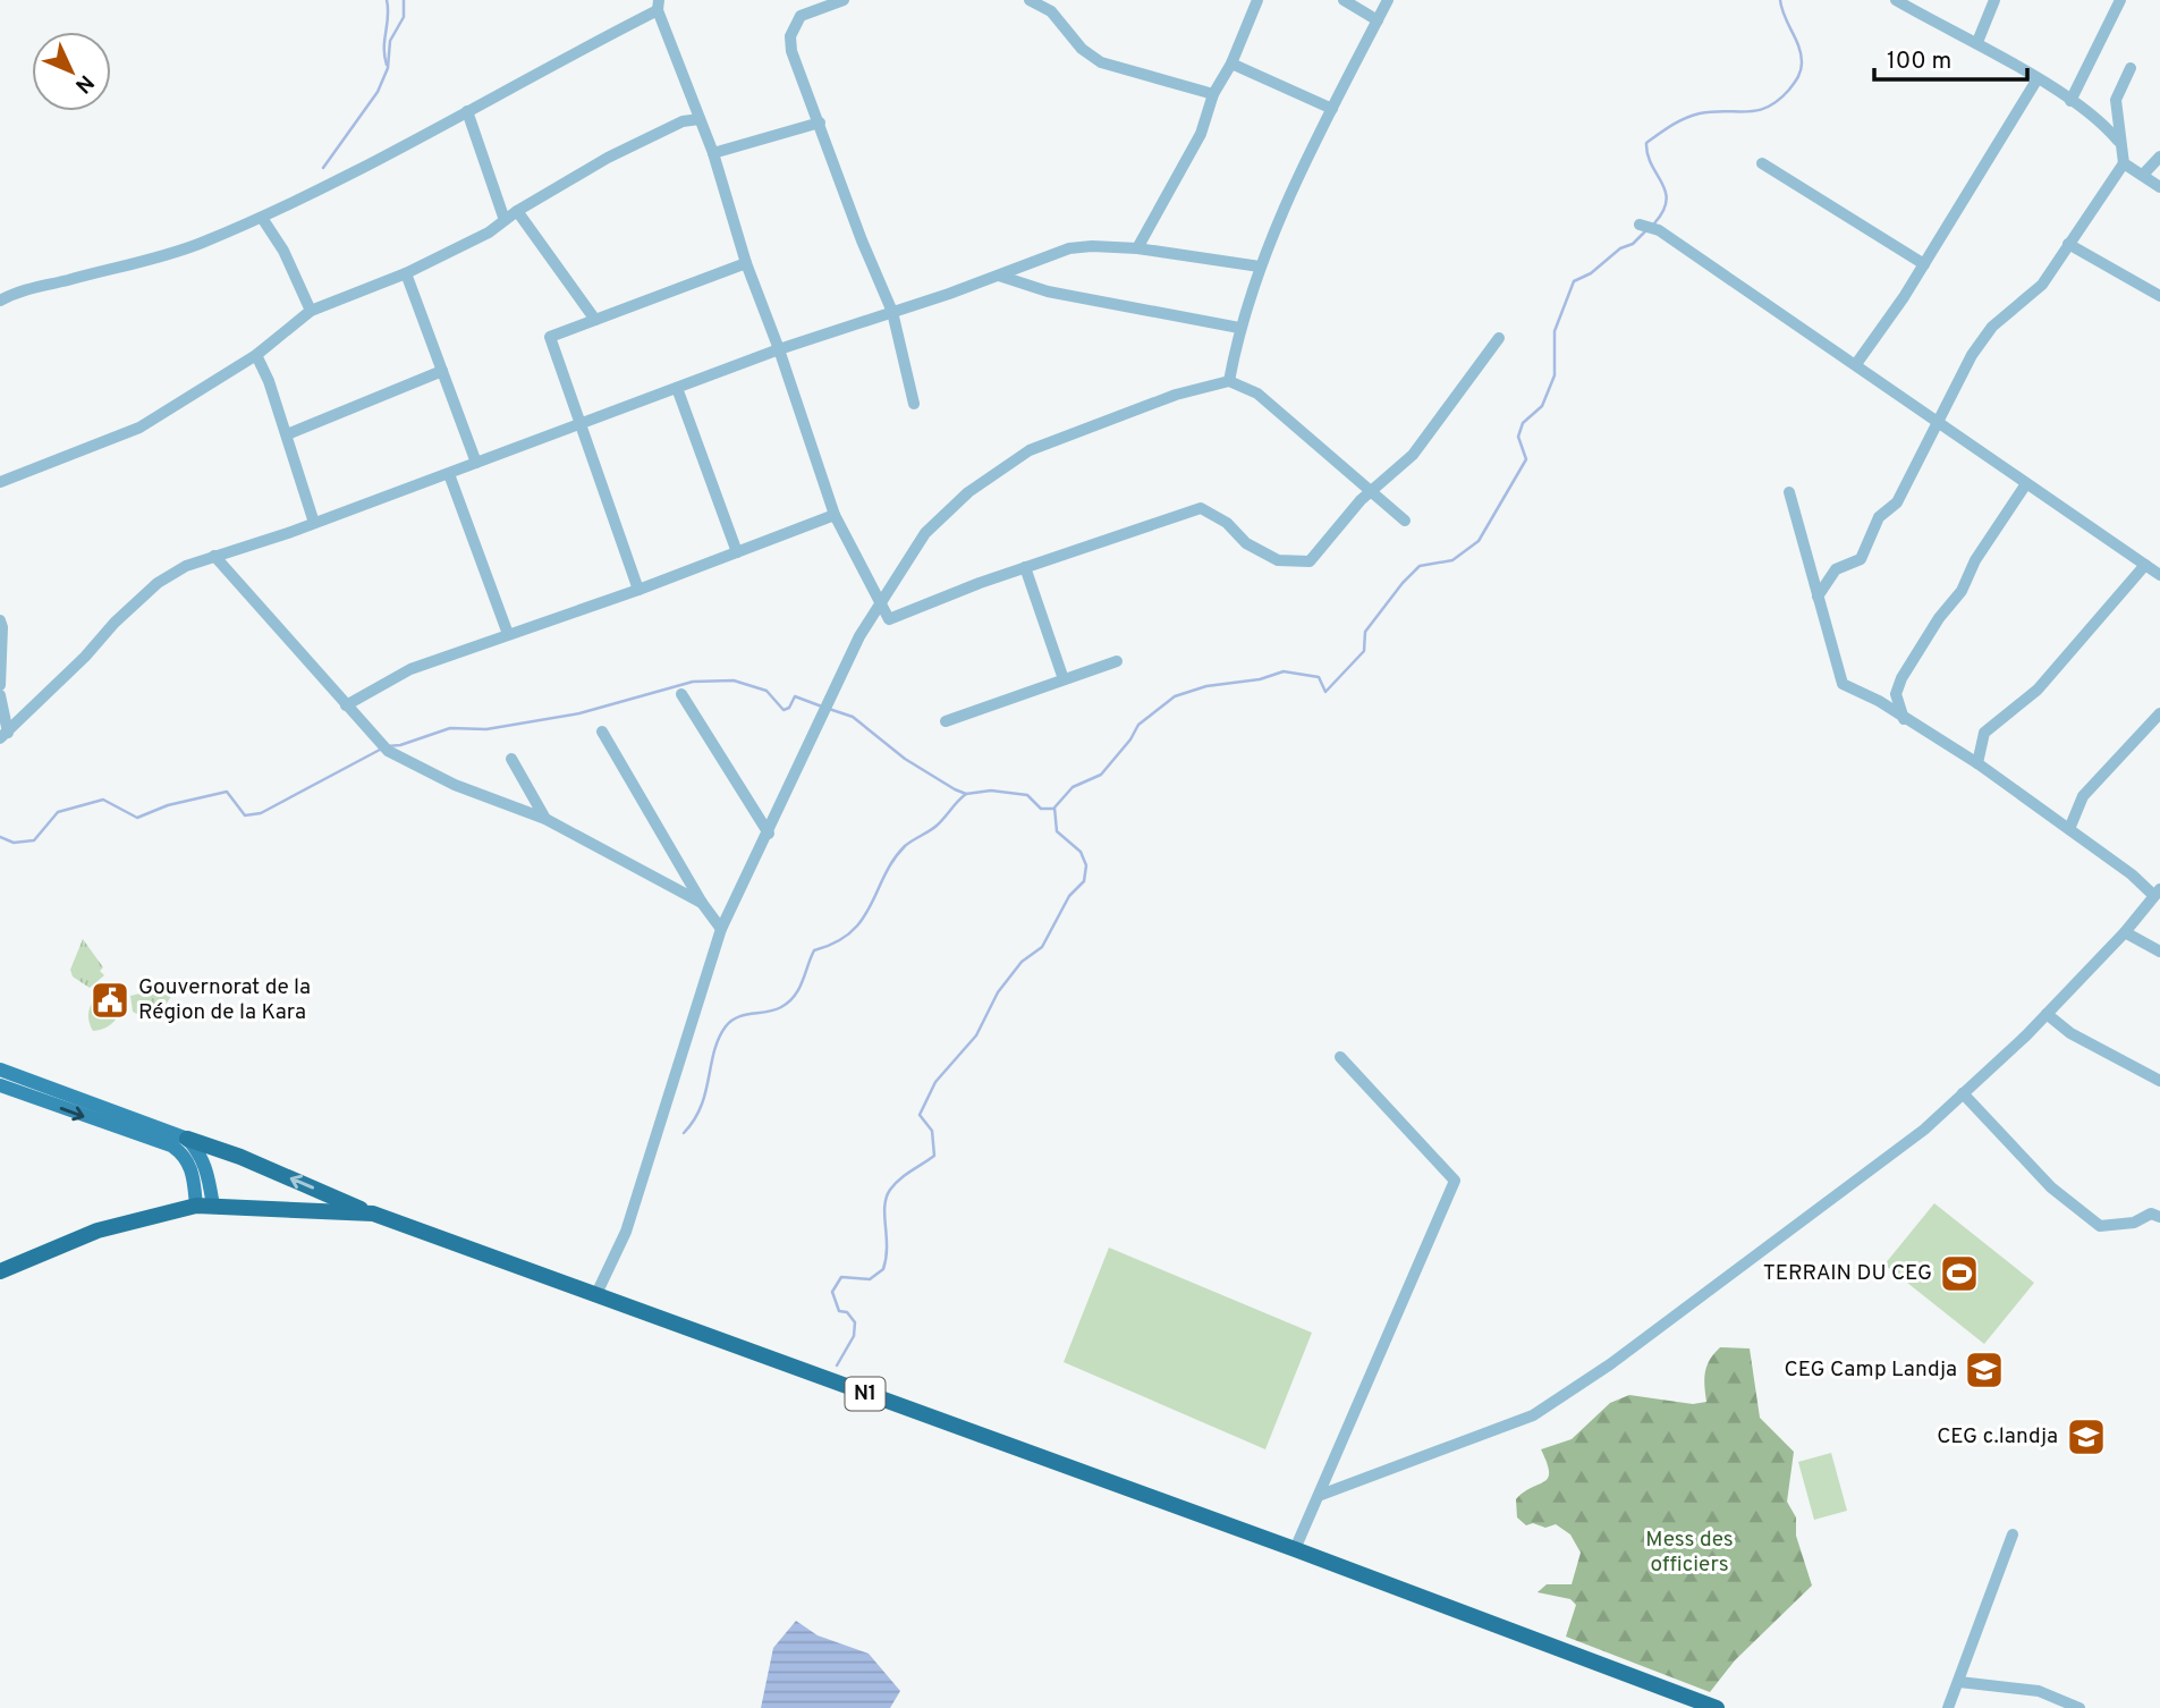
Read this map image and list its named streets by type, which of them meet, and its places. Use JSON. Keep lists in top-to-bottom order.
{
  "streets": {
    "highway": ["N1"]
  },
  "parks": ["Mess des officiers"],
  "places": {
    "public building": ["Gouvernorat de la Région de la Kara"],
    "sports": ["TERRAIN DU CEG"],
    "school or university": ["CEG Camp Landja", "CEG c.landja"]
  },
  "scale_bar": "100 m",
  "north": "bottom right"
}
